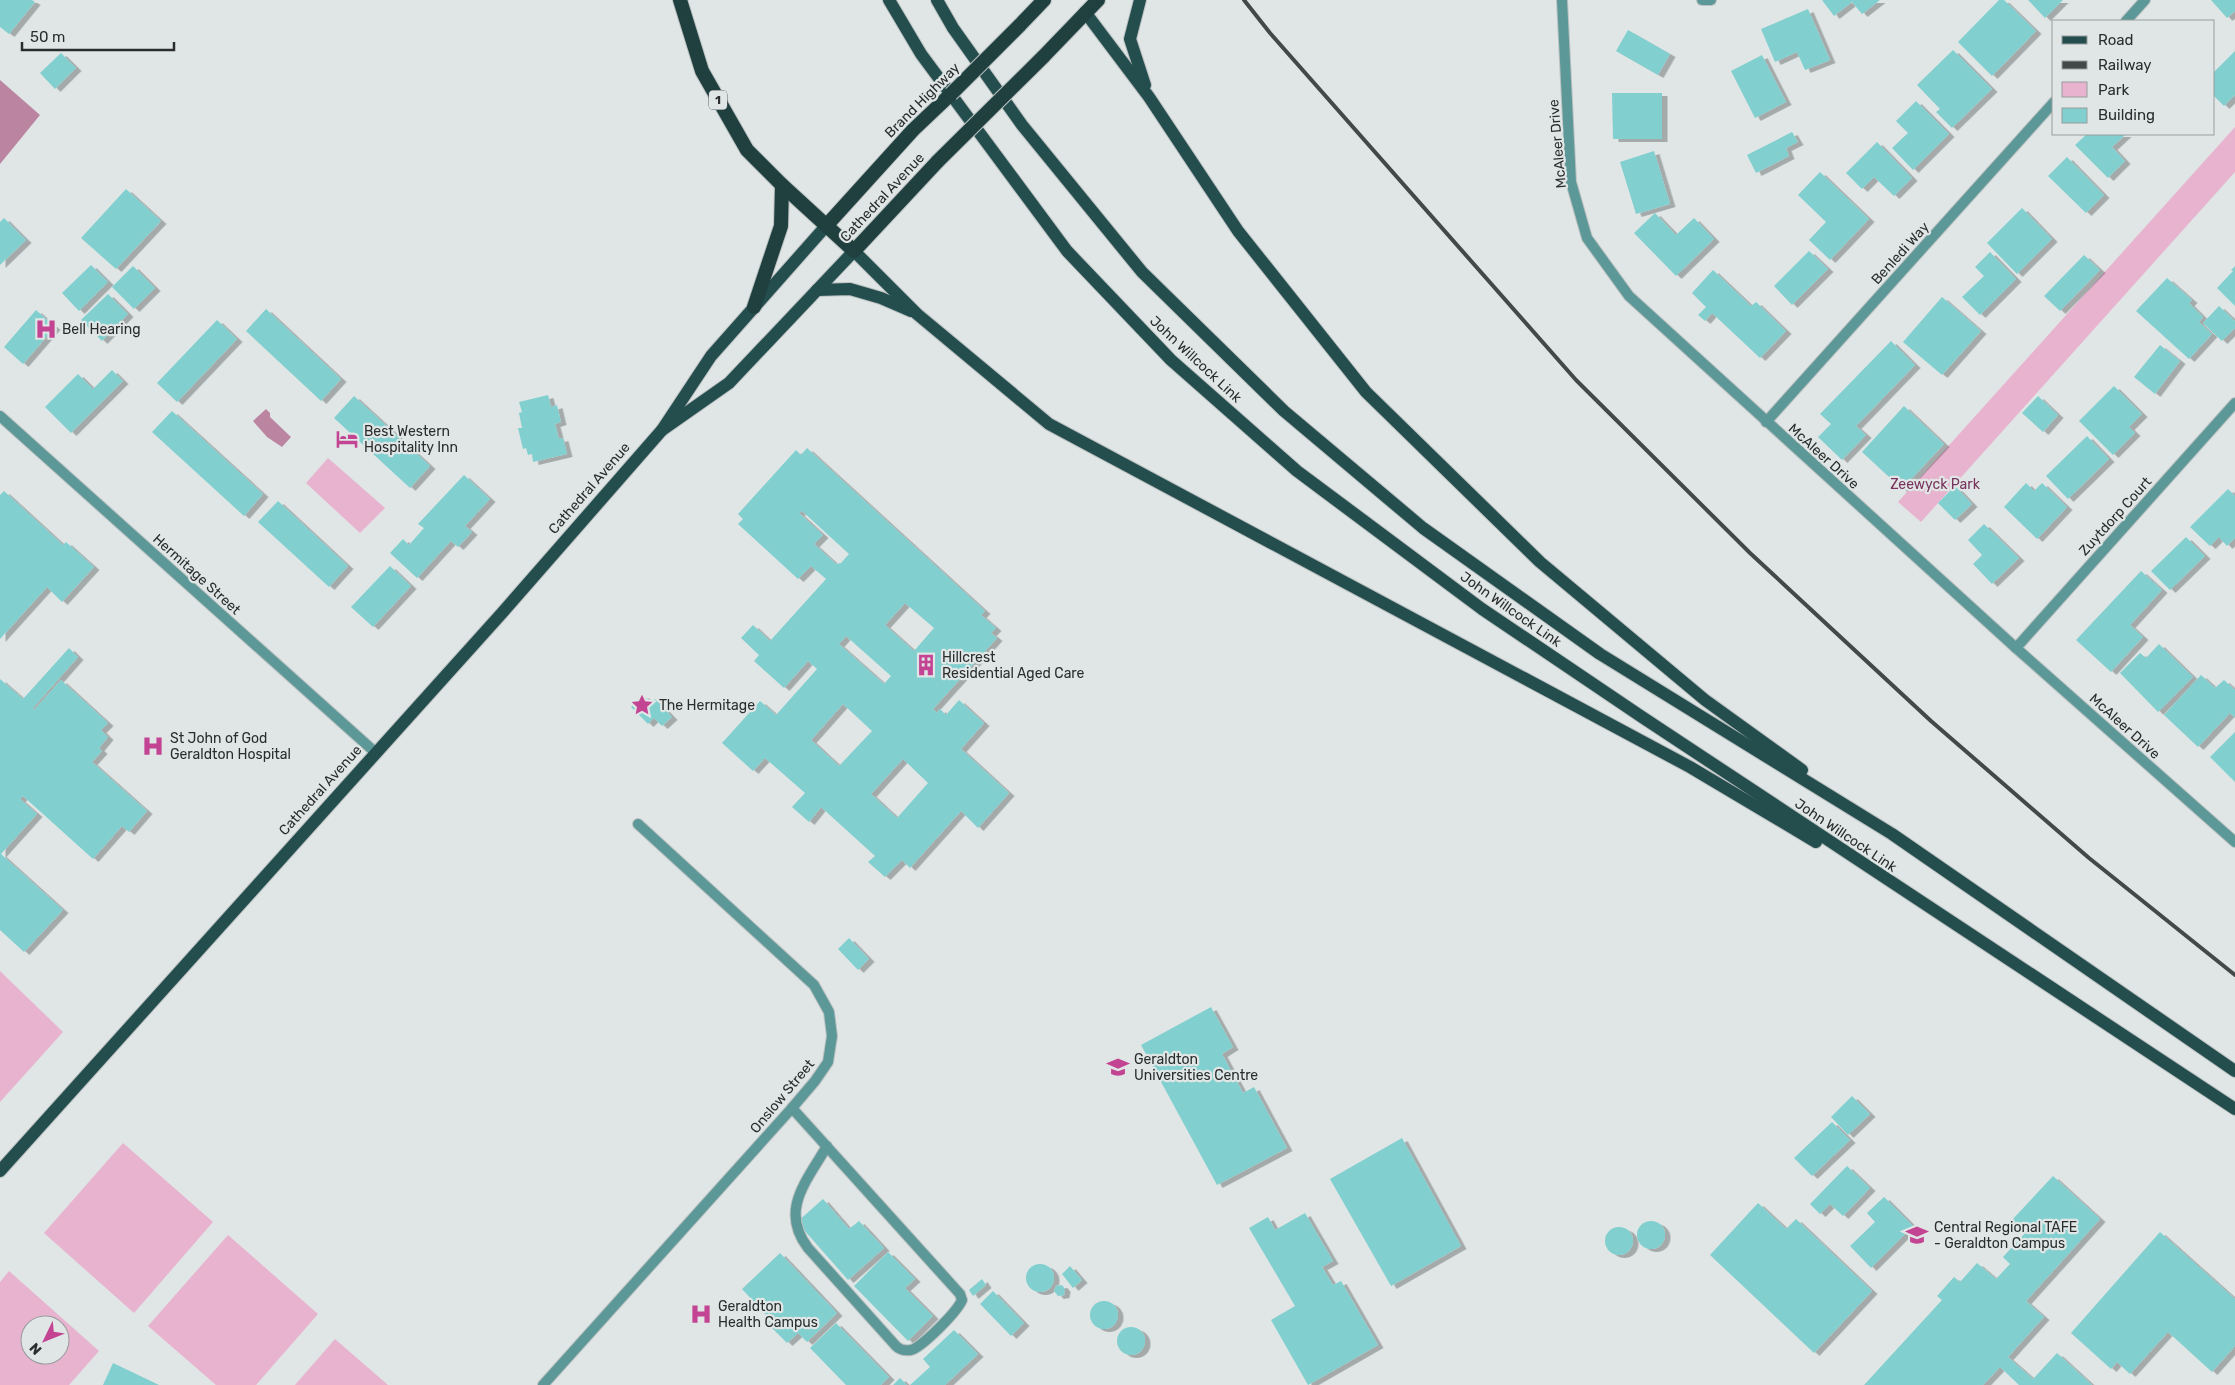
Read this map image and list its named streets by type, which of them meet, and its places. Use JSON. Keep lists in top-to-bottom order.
{
  "streets": {
    "highway": ["1", "Brand Highway", "Cathedral Avenue"],
    "main road": ["John Willcock Link"],
    "street": [
      "McAleer Drive",
      "Benledi Way",
      "Zuytdorp Court",
      "Hermitage Street",
      "Onslow Street"
    ]
  },
  "crossings": [
    ["1", "Brand Highway"],
    ["1", "Cathedral Avenue"],
    ["Brand Highway", "Cathedral Avenue"],
    ["McAleer Drive", "Benledi Way"],
    ["McAleer Drive", "Zuytdorp Court"],
    ["Cathedral Avenue", "Hermitage Street"]
  ],
  "parks": ["Zeewyck Park"],
  "places": {
    "hospital": ["Bell Hearing", "St John of God Geraldton Hospital", "Geraldton Health Campus"],
    "hotel": ["Best Western Hospitality Inn"],
    "building": ["Hillcrest Residential Aged Care"],
    "place": ["The Hermitage"],
    "school or university": ["Geraldton Universities Centre", "Central Regional TAFE - Geraldton Campus"]
  },
  "legend": [
    "Road",
    "Railway",
    "Park",
    "Building"
  ],
  "scale_bar": "50 m",
  "north": "bottom left"
}
